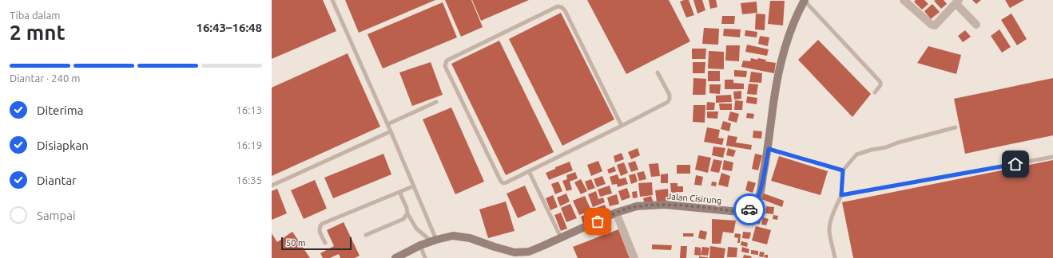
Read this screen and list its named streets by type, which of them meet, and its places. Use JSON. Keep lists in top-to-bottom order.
{
  "streets": {
    "main road": ["Jalan Cisirung"]
  },
  "scale_bar": "50 m",
  "page": {
    "heading": ["2 mnt", "Tiba dalam", "16:43–16:48"],
    "bar": "Diantar · 240 m",
    "list": [
      ["Diterima", "16:13"],
      ["Disiapkan", "16:19"],
      ["Diantar", "16:35"],
      "Sampai"
    ],
    "scale": "50 m"
  }
}
